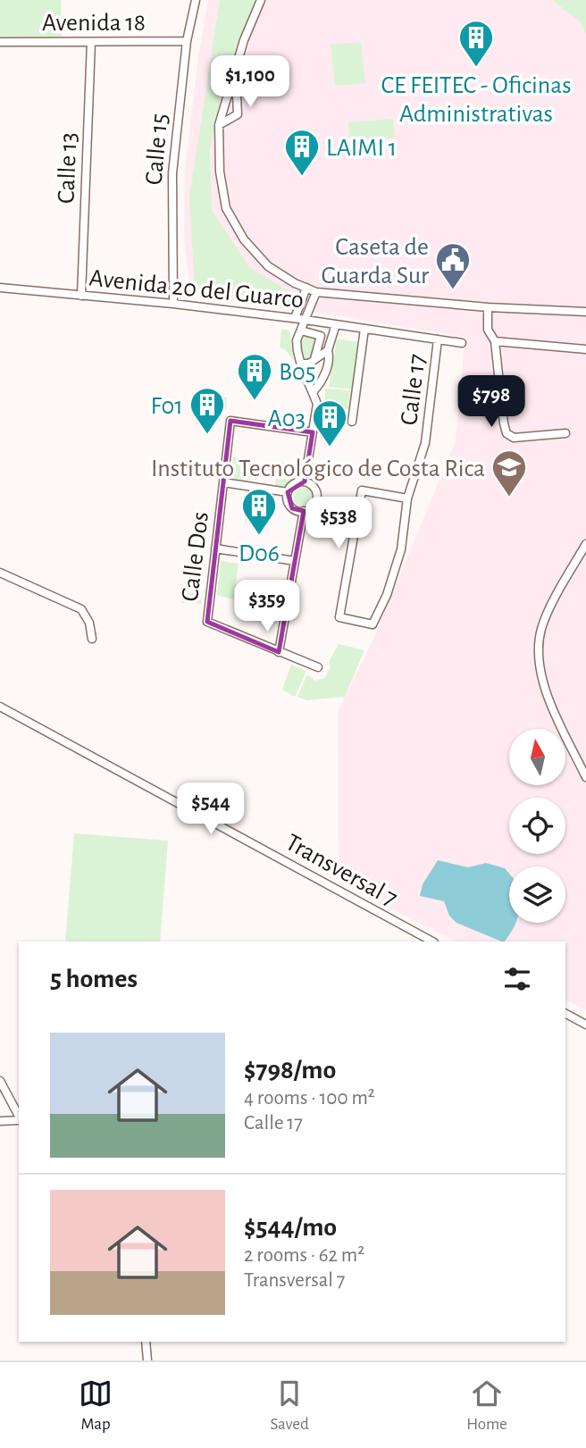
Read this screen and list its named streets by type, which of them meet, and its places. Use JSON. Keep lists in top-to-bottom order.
{
  "streets": {
    "street": [
      "Avenida 18",
      "Calle 15",
      "Calle 13",
      "Avenida 20 del Guarco",
      "Calle 17",
      "Calle Dos",
      "Transversal 7"
    ]
  },
  "crossings": [
    ["Avenida 18", "Calle 15"],
    ["Avenida 18", "Calle 13"],
    ["Calle 15", "Avenida 20 del Guarco"],
    ["Calle 13", "Avenida 20 del Guarco"],
    ["Avenida 20 del Guarco", "Calle 17"]
  ],
  "places": {
    "building": [
      "CE FEITEC - Oficinas Administrativas",
      "LAIMI 1",
      "B05",
      "F01",
      "A03",
      "D06"
    ],
    "public building": ["Caseta de Guarda Sur"],
    "school or university": ["Instituto Tecnológico de Costa Rica"]
  },
  "north": "top",
  "page": {
    "price": [
      "$1,100",
      "$798",
      "$538",
      "$359",
      "$544"
    ],
    "heading": "5 homes",
    "list": [
      {
        "name": "$798/mo",
        "note": "4 rooms · 100 m² · Calle 17"
      },
      {
        "name": "$544/mo",
        "note": "2 rooms · 62 m² · Transversal 7"
      }
    ],
    "tabs": ["Map", "Saved", "Home"]
  }
}
